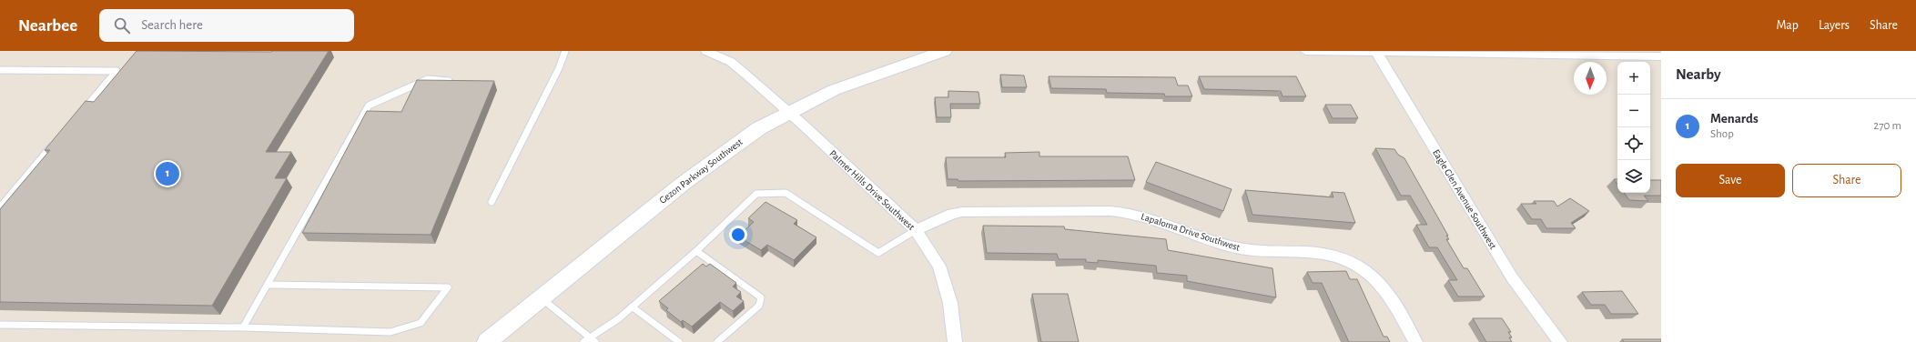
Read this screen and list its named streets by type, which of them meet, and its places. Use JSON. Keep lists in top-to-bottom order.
{
  "streets": {
    "main road": ["Gezon Parkway Southwest"],
    "street": ["Palmer Hills Drive Southwest", "Eagle Glen Avenue Southwest", "Lapaloma Drive Southwest"]
  },
  "crossings": [
    ["Gezon Parkway Southwest", "Palmer Hills Drive Southwest"],
    ["Palmer Hills Drive Southwest", "Lapaloma Drive Southwest"]
  ],
  "north": "bottom",
  "page": {
    "header": "Nearbee",
    "search": "Search here",
    "nav": ["Map", "Layers", "Share"],
    "heading": "Nearby",
    "map_buttons": ["+", "−"],
    "list": [
      {
        "mark": "1",
        "name": "Menards",
        "note": "Shop",
        "value": "270 m"
      }
    ],
    "buttons": ["Save", "Share"],
    "pins": "1"
  }
}
